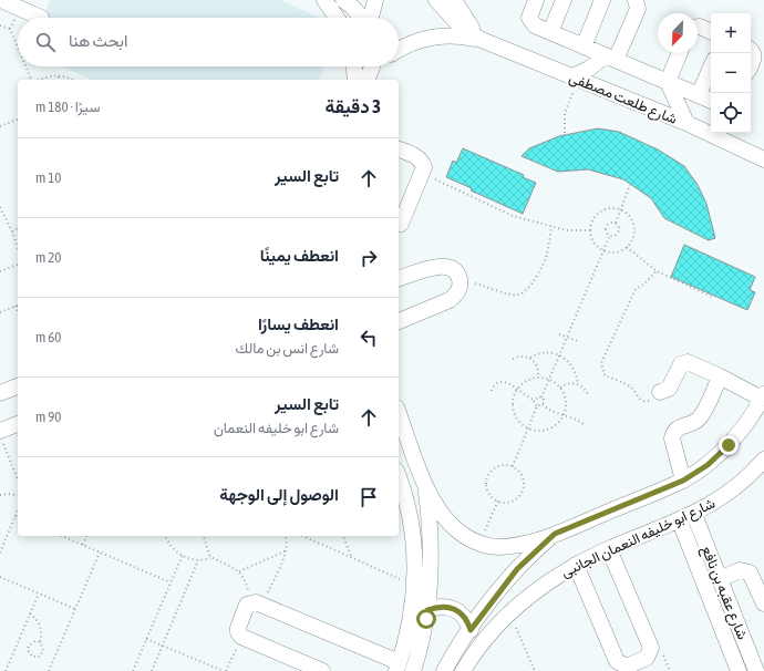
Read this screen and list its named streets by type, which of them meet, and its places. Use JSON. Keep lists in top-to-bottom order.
{
  "streets": {
    "street": ["شارع طلعت مصطفى", "شارع ابو خليفه النعمان الجانبى", "شارع عقبه بن نافع"]
  },
  "crossings": [
    ["شارع ابو خليفه النعمان الجانبى", "شارع عقبه بن نافع"]
  ],
  "north": "bottom left",
  "page": {
    "map_buttons": ["+", "−"],
    "search": "ابحث هنا",
    "heading": ["3 دقيقة", "سيرًا · 180 m"],
    "list": [
      ["تابع السير", "10 m"],
      ["انعطف يمينًا", "20 m"],
      ["انعطف يسارًا", "شارع انس بن مالك", "60 m"],
      ["تابع السير", "شارع ابو خليفه النعمان", "90 m"],
      "الوصول إلى الوجهة"
    ]
  }
}
